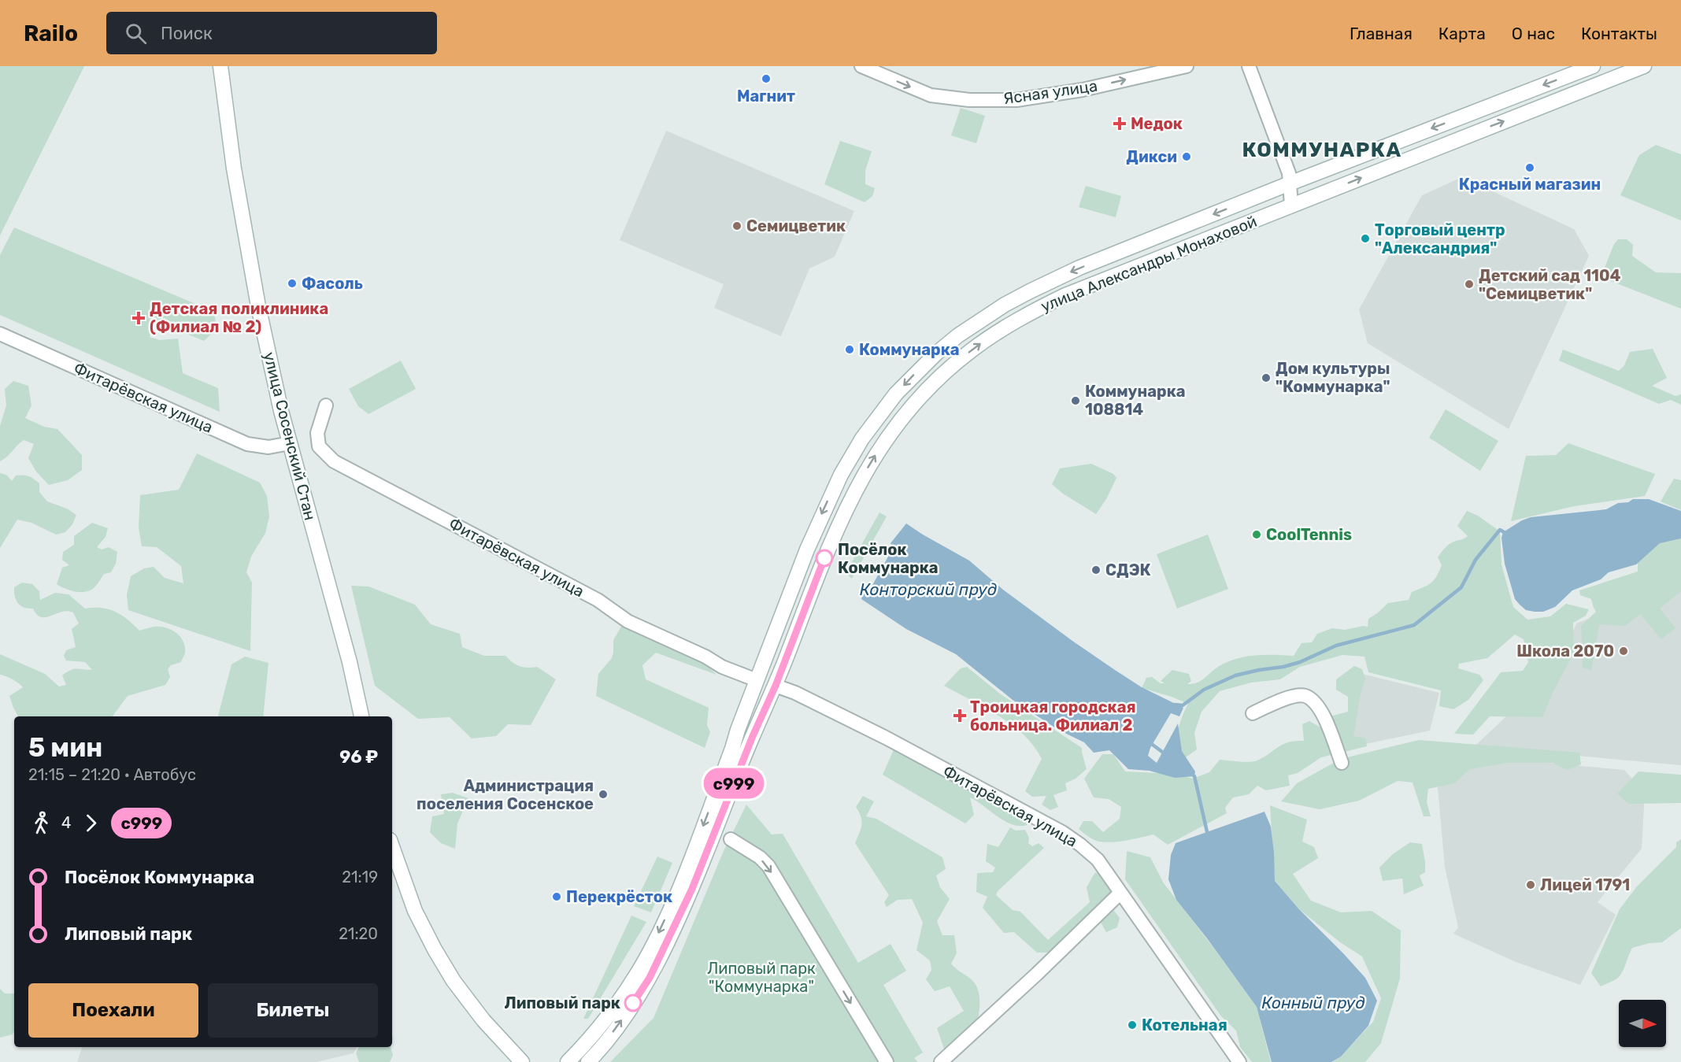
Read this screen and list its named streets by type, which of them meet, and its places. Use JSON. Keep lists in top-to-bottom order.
{
  "streets": {
    "main road": ["улица Александры Монаховой", "улица Сосенский Стан"],
    "street": ["Ясная улица", "Фитарёвская улица"]
  },
  "crossings": [
    ["улица Александры Монаховой", "Фитарёвская улица"],
    ["Фитарёвская улица", "улица Сосенский Стан"]
  ],
  "one_way": ["Ясная улица"],
  "districts": ["КОММУНАРКА"],
  "water": ["Конторский пруд", "Конный пруд"],
  "parks": ["Липовый парк \"Коммунарка\""],
  "places": {
    "other": [
      "Магнит",
      "Дикси",
      "Красный магазин",
      "Семицветик",
      "Торговый центр \"Александрия\"",
      "Фасоль",
      "Детский сад 1104 \"Семицветик\"",
      "Коммунарка",
      "Дом культуры \"Коммунарка\"",
      "Коммунарка 108814",
      "CoolTennis",
      "Посёлок Коммунарка",
      "СДЭК",
      "Школа 2070",
      "Администрация поселения Сосенское",
      "Лицей 1791",
      "Перекрёсток",
      "Липовый парк",
      "Котельная"
    ],
    "health": ["Медок", "Детская поликлиника (Филиал № 2)", "Троицкая городская больница. Филиал 2"]
  },
  "lines": ["bus line с999"],
  "north": "right",
  "page": {
    "header": "Railo",
    "search": "Поиск",
    "nav": [
      "Главная",
      "Карта",
      "О нас",
      "Контакты"
    ],
    "on_map": "с999",
    "heading": ["5 мин", "21:15 – 21:20 · Автобус", "96 ₽"],
    "legs": ["4", "с999"],
    "list": [
      {
        "name": "Посёлок Коммунарка",
        "value": "21:19"
      },
      {
        "name": "Липовый парк",
        "value": "21:20"
      }
    ],
    "buttons": ["Поехали", "Билеты"]
  }
}
